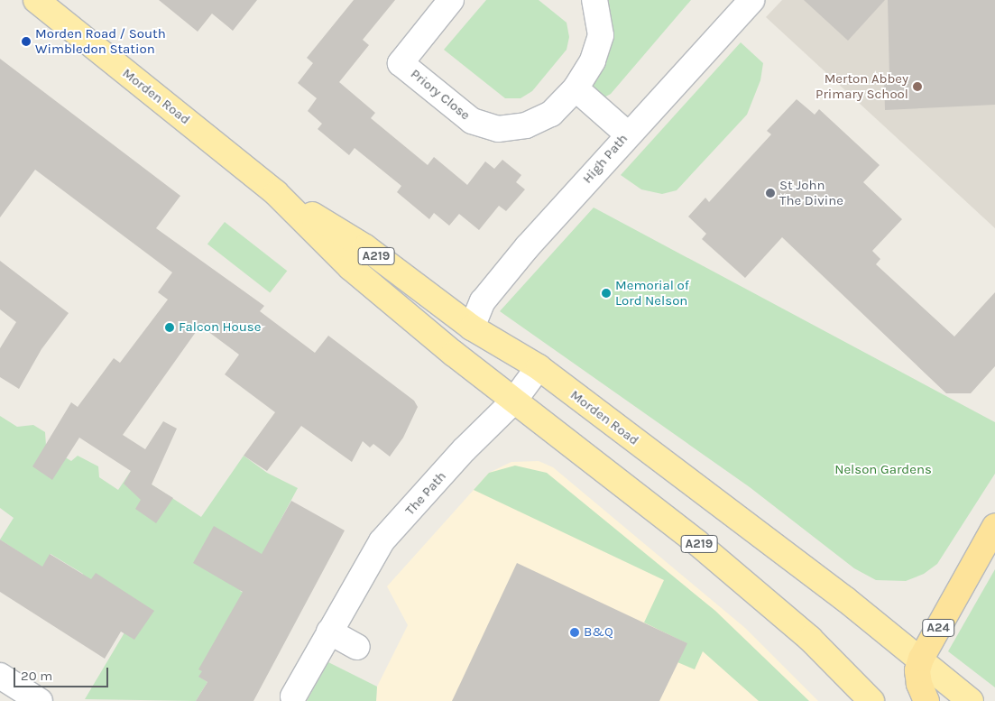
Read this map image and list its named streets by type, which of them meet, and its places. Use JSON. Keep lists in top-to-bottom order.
{
  "streets": {
    "highway": ["A24"],
    "main road": ["Morden Road", "A219"],
    "street": ["Priory Close", "High Path", "The Path"]
  },
  "crossings": [
    ["Morden Road", "High Path"],
    ["Morden Road", "The Path"],
    ["Morden Road", "A24"]
  ],
  "parks": ["Nelson Gardens"],
  "places": [
    "Morden Road / South Wimbledon Station",
    "Merton Abbey Primary School",
    "St John The Divine",
    "Memorial of Lord Nelson",
    "Falcon House",
    "B&Q"
  ],
  "scale_bar": "20 m"
}
